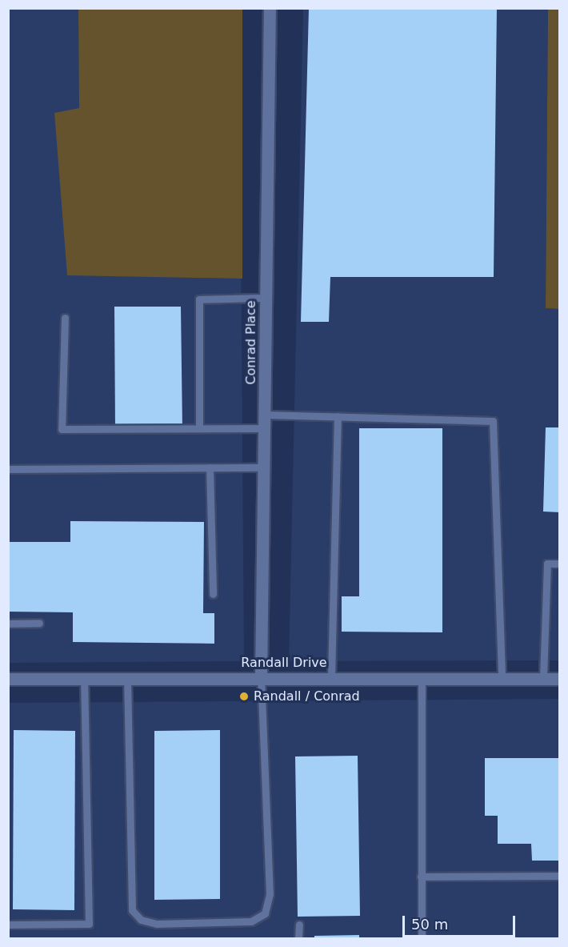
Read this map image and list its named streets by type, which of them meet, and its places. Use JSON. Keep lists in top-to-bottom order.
{
  "streets": {
    "street": ["Conrad Place", "Randall Drive"]
  },
  "crossings": [
    ["Conrad Place", "Randall Drive"]
  ],
  "places": ["Randall / Conrad"],
  "scale_bar": "50 m"
}
